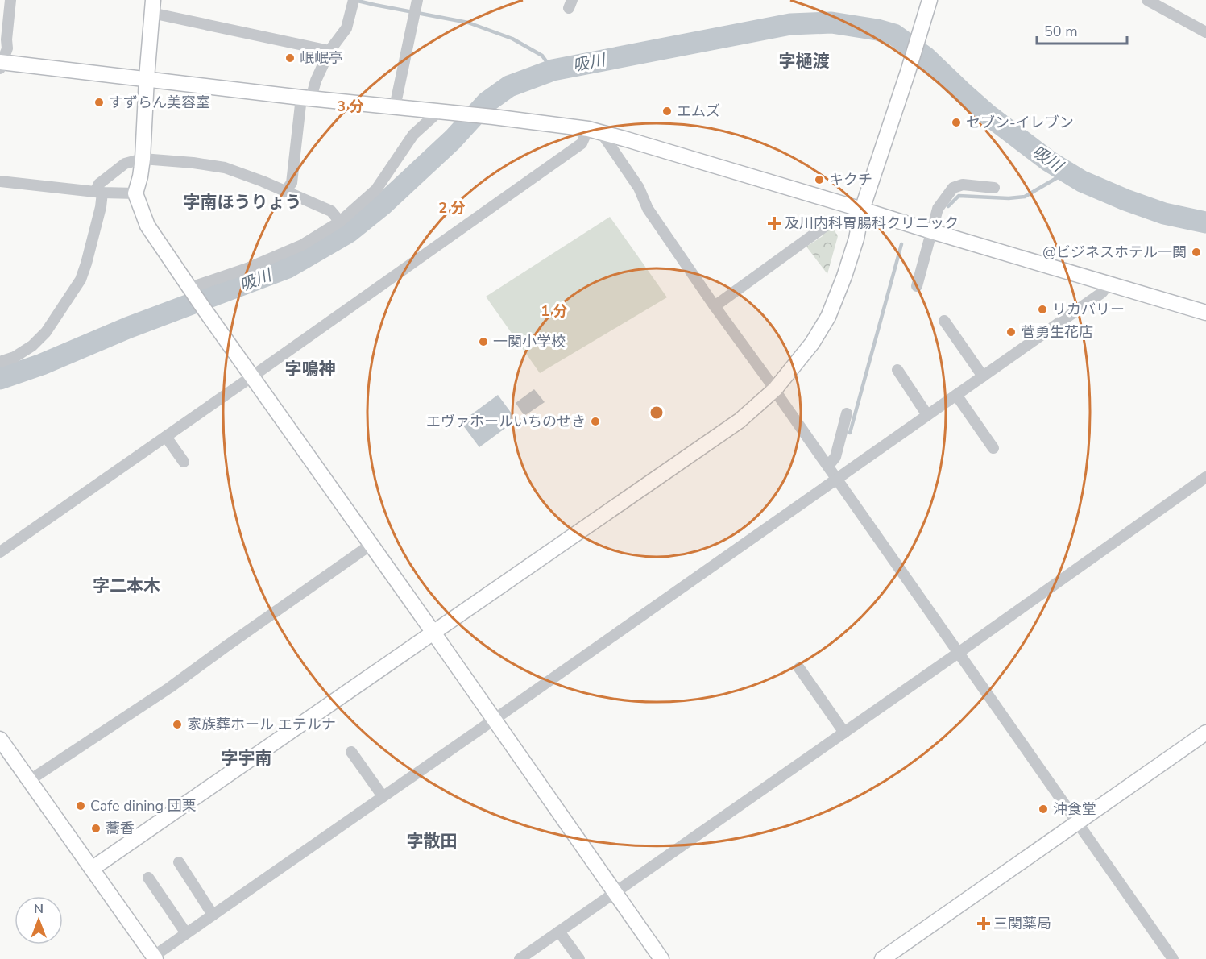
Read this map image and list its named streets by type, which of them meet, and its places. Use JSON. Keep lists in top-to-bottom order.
{
  "districts": [
    "字樋渡",
    "字南ほうりょう",
    "字鳴神",
    "字二本木",
    "字宇南",
    "字散田"
  ],
  "water": ["吸川"],
  "places": {
    "other": [
      "岷岷亭",
      "すずらん美容室",
      "エムズ",
      "セブン-イレブン",
      "キクチ",
      "@ビジネスホテル一関",
      "リカバリー",
      "菅勇生花店",
      "一関小学校",
      "エヴァホールいちのせき",
      "家族葬ホール エテルナ",
      "Cafe dining 団栗",
      "沖食堂",
      "蕎香"
    ],
    "health": ["及川内科胃腸科クリニック", "三関薬局"]
  },
  "scale_bar": "50 m",
  "north": "top",
  "rings": ["3 分", "2 分", "1 分"]
}
